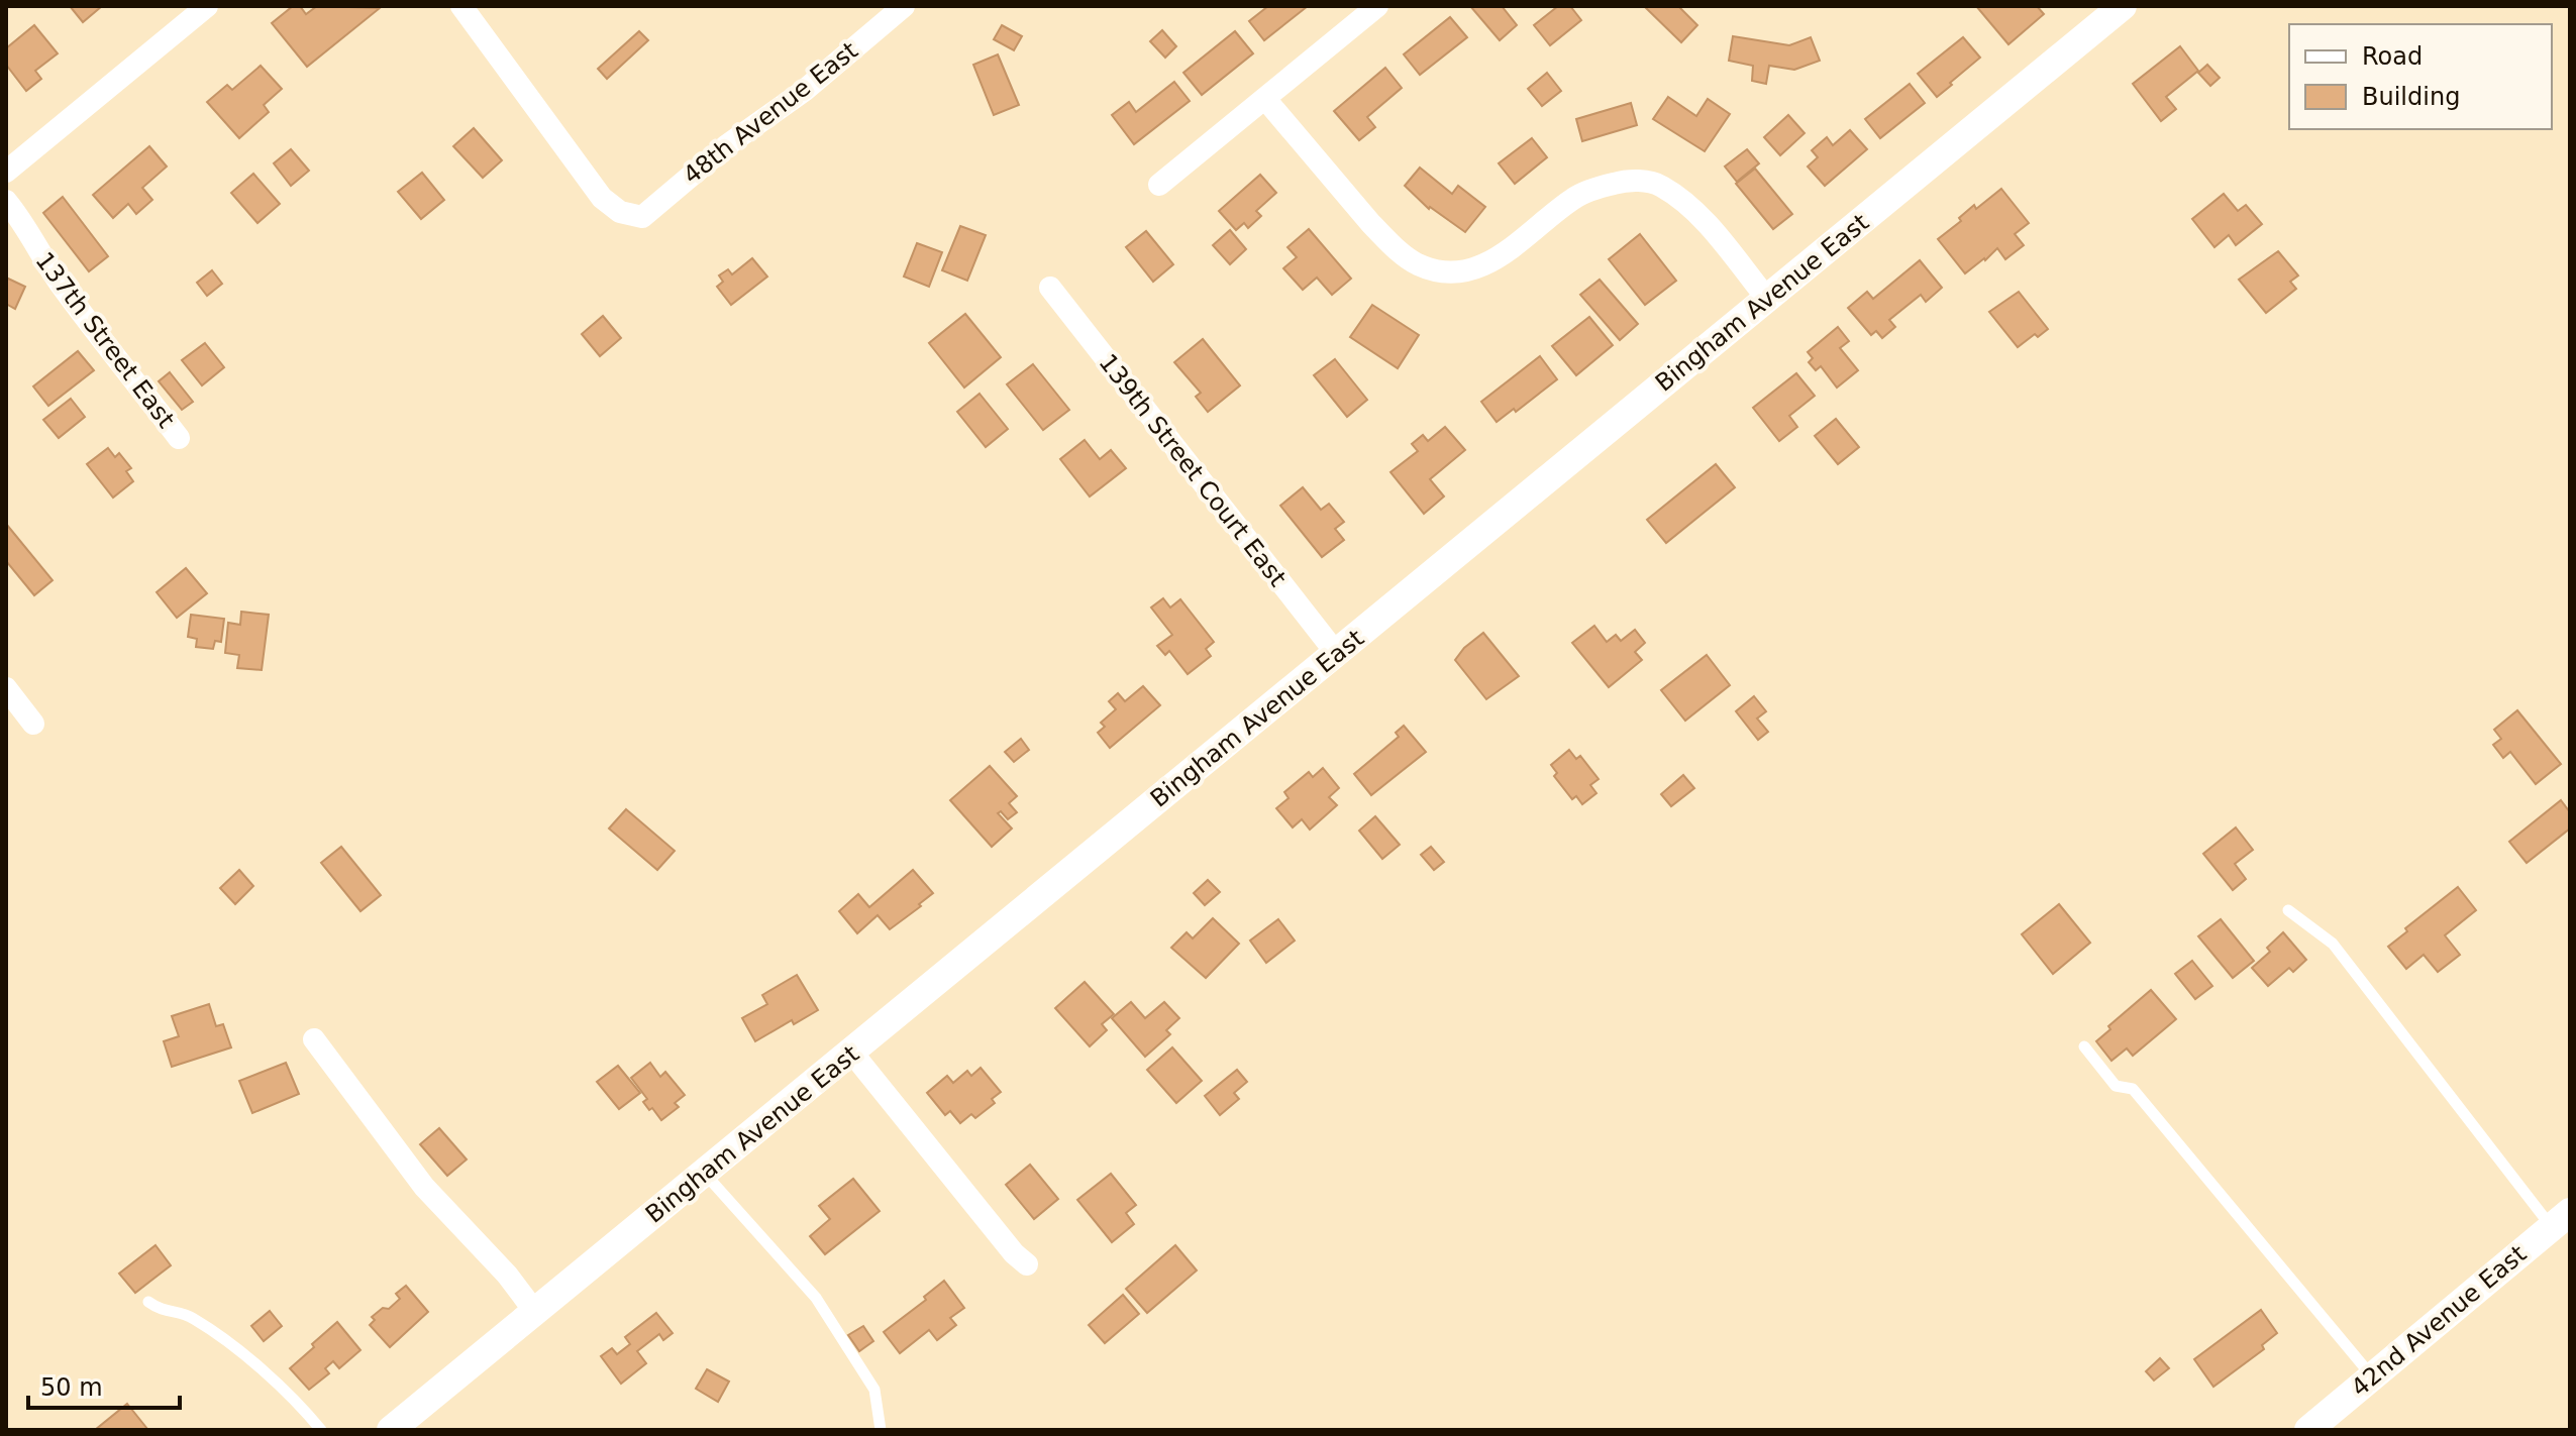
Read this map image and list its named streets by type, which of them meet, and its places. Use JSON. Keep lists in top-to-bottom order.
{
  "streets": {
    "street": [
      "48th Avenue East",
      "Bingham Avenue East",
      "137th Street East",
      "139th Street Court East",
      "42nd Avenue East"
    ]
  },
  "crossings": [
    ["Bingham Avenue East", "139th Street Court East"]
  ],
  "legend": ["Road", "Building"],
  "scale_bar": "50 m"
}
